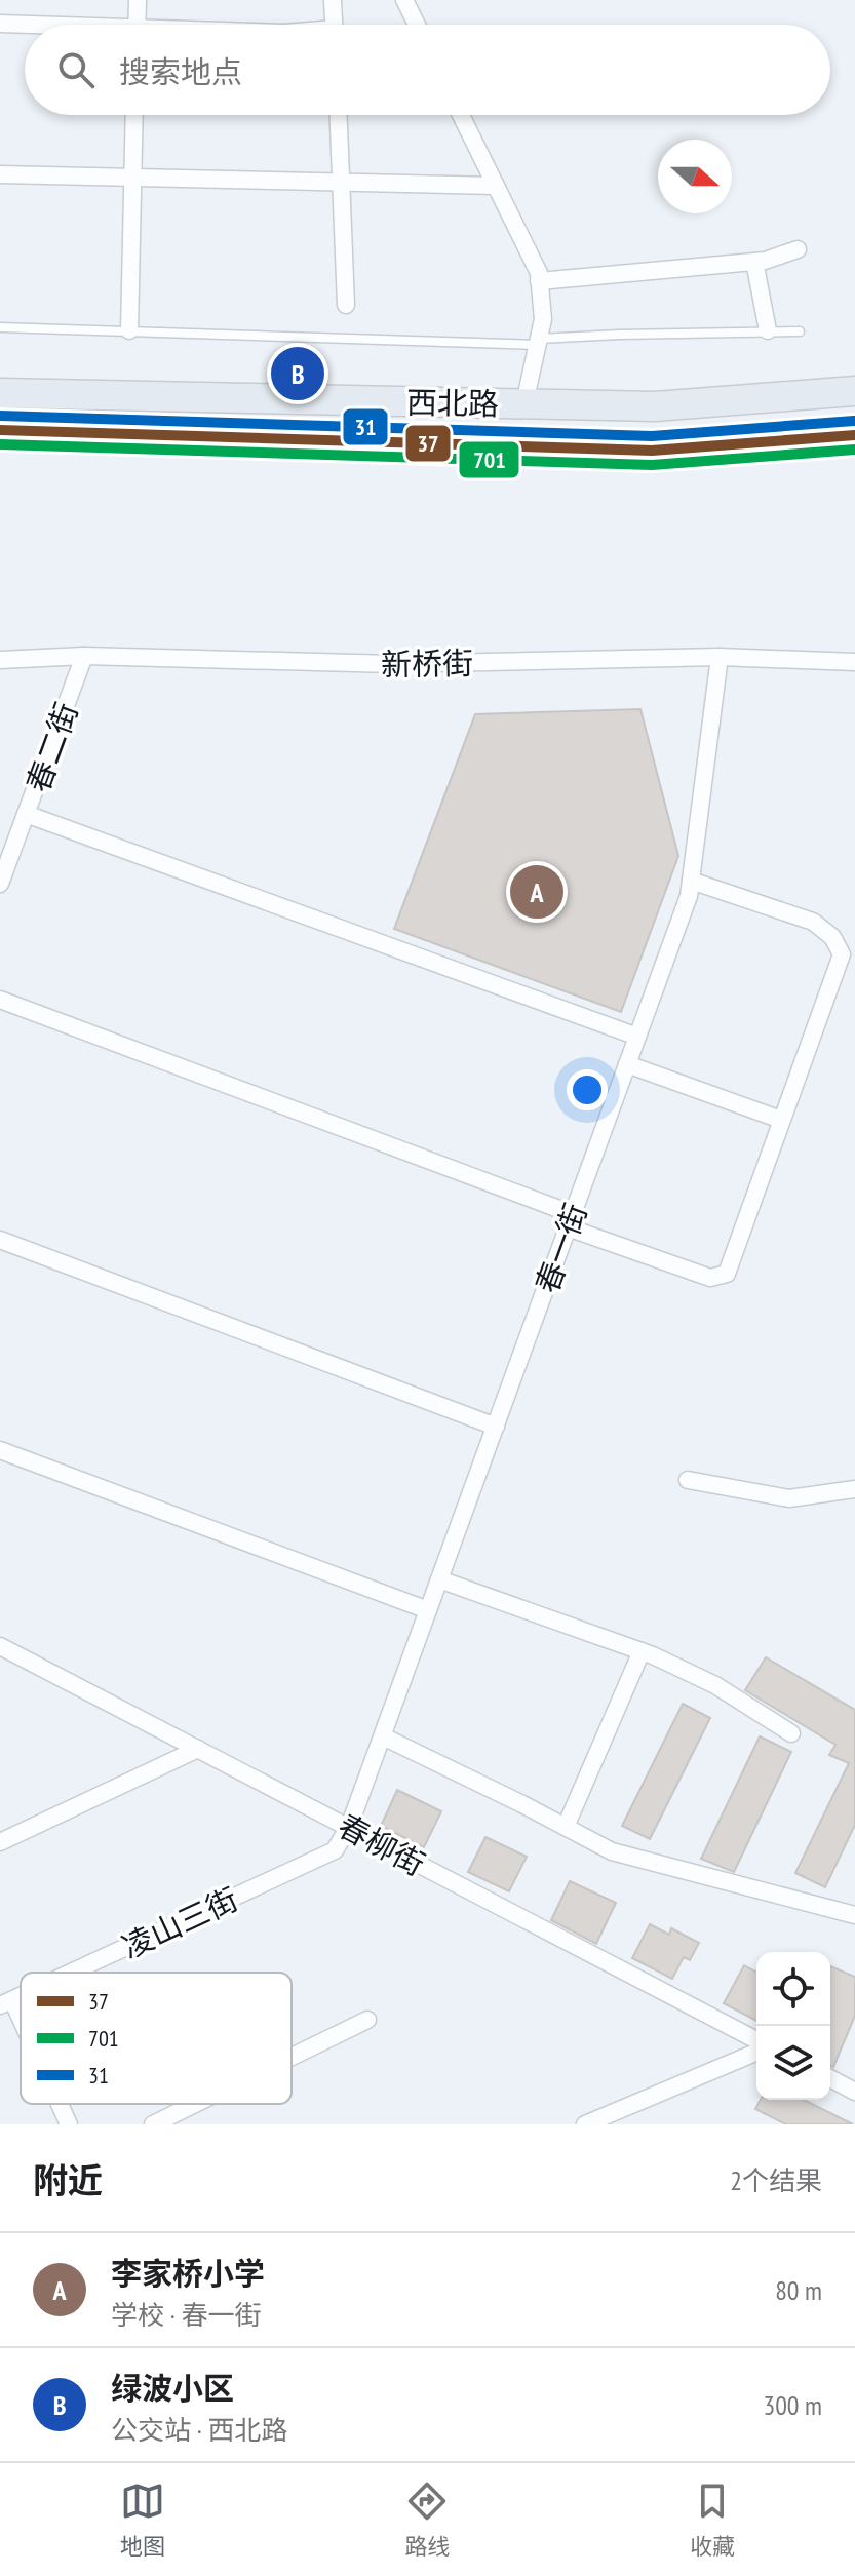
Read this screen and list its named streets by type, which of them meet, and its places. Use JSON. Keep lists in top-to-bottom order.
{
  "streets": {
    "highway": ["西北路"],
    "street": [
      "新桥街",
      "春二街",
      "春一街",
      "春柳街",
      "凌山三街"
    ]
  },
  "crossings": [
    ["新桥街", "春二街"],
    ["新桥街", "春一街"],
    ["春一街", "春柳街"],
    ["春一街", "凌山三街"],
    ["春柳街", "凌山三街"]
  ],
  "lines": ["transit line 31", "transit line 37", "transit line 701"],
  "legend": ["37", "701", "31"],
  "north": "right",
  "page": {
    "search": "搜索地点",
    "pins": ["B", "A"],
    "heading": ["附近", "2个结果"],
    "list": [
      {
        "mark": "A",
        "name": "李家桥小学",
        "note": "学校 · 春一街",
        "value": "80 m"
      },
      {
        "mark": "B",
        "name": "绿波小区",
        "note": "公交站 · 西北路",
        "value": "300 m"
      }
    ],
    "nav": ["地图", "路线", "收藏"]
  }
}
